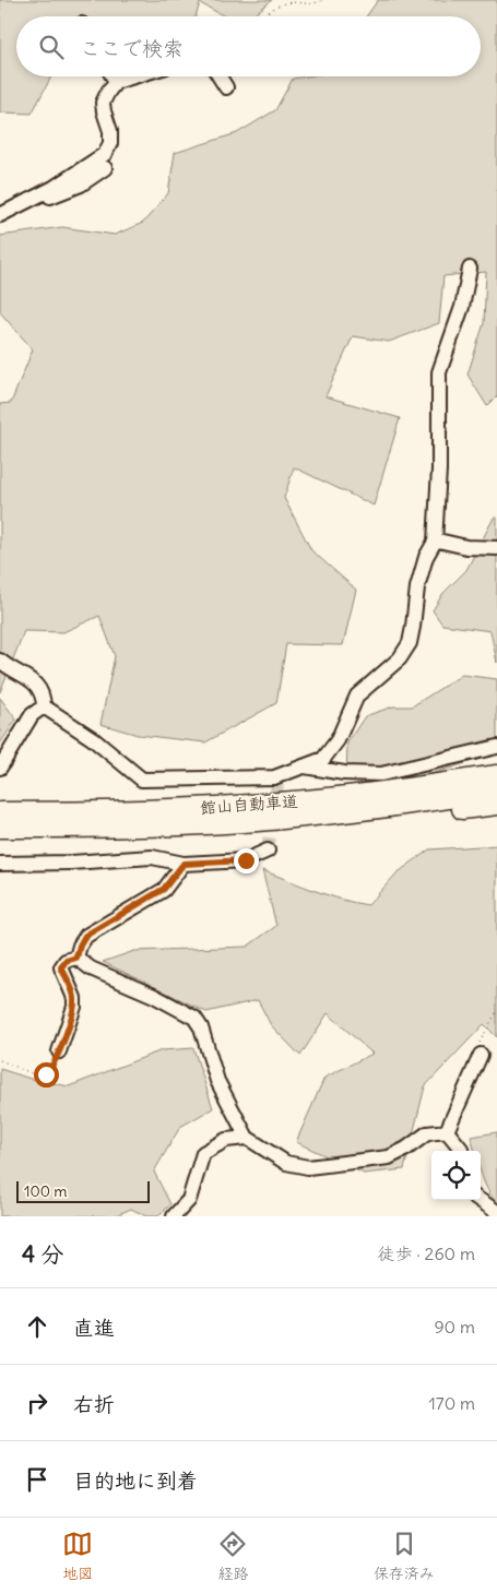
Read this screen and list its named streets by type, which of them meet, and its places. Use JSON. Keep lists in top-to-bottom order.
{
  "streets": {
    "highway": ["館山自動車道"]
  },
  "scale_bar": "100 m",
  "page": {
    "search": "ここで検索",
    "scale": "100 m",
    "heading": ["4 分", "徒歩 · 260 m"],
    "list": [
      ["直進", "90 m"],
      ["右折", "170 m"],
      "目的地に到着"
    ],
    "nav": ["地図", "経路", "保存済み"]
  }
}
